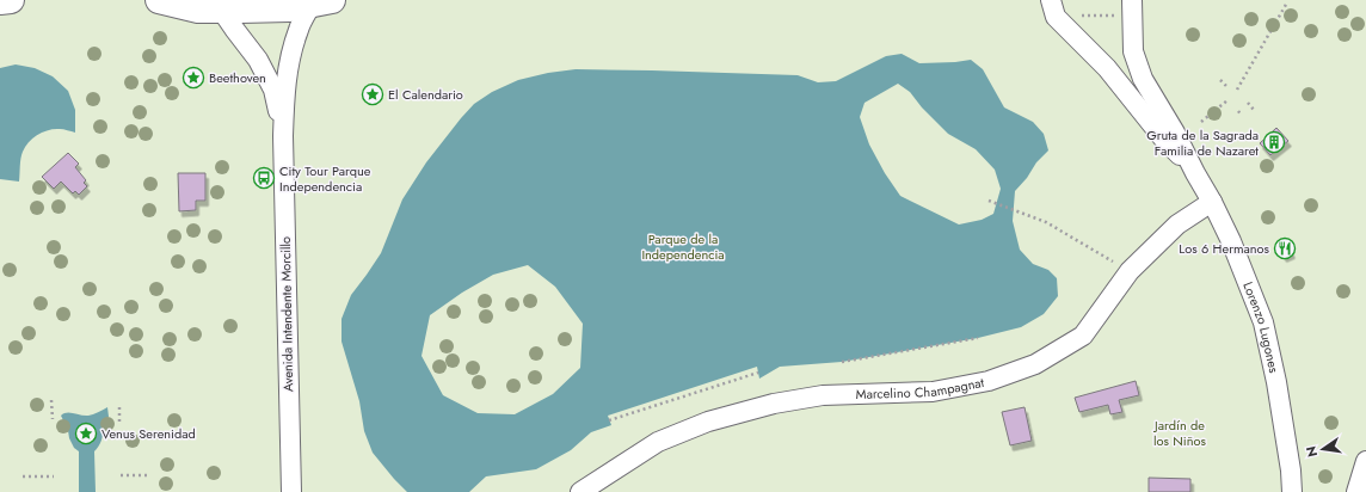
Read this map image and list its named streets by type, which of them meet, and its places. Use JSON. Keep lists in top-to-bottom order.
{
  "streets": {
    "street": ["Avenida Intendente Morcillo", "Lorenzo Lugones", "Marcelino Champagnat"]
  },
  "crossings": [
    ["Lorenzo Lugones", "Marcelino Champagnat"]
  ],
  "parks": ["Parque de la Independencia", "Jardín de los Niños"],
  "places": {
    "place": ["Beethoven", "El Calendario", "Venus Serenidad"],
    "building": ["Gruta de la Sagrada Familia de Nazaret"],
    "bus stop": ["City Tour Parque Independencia"],
    "restaurant": ["Los 6 Hermanos"]
  },
  "north": "left"
}
